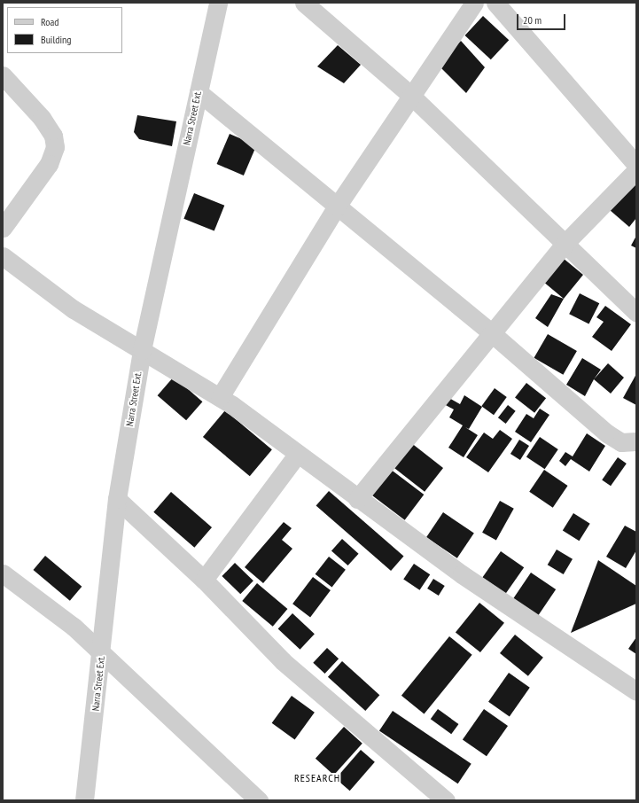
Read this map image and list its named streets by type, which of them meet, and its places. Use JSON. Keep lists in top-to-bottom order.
{
  "streets": {
    "street": ["Narra Street Ext."]
  },
  "districts": ["RESEARCH"],
  "legend": ["Road", "Building"],
  "scale_bar": "20 m"
}
